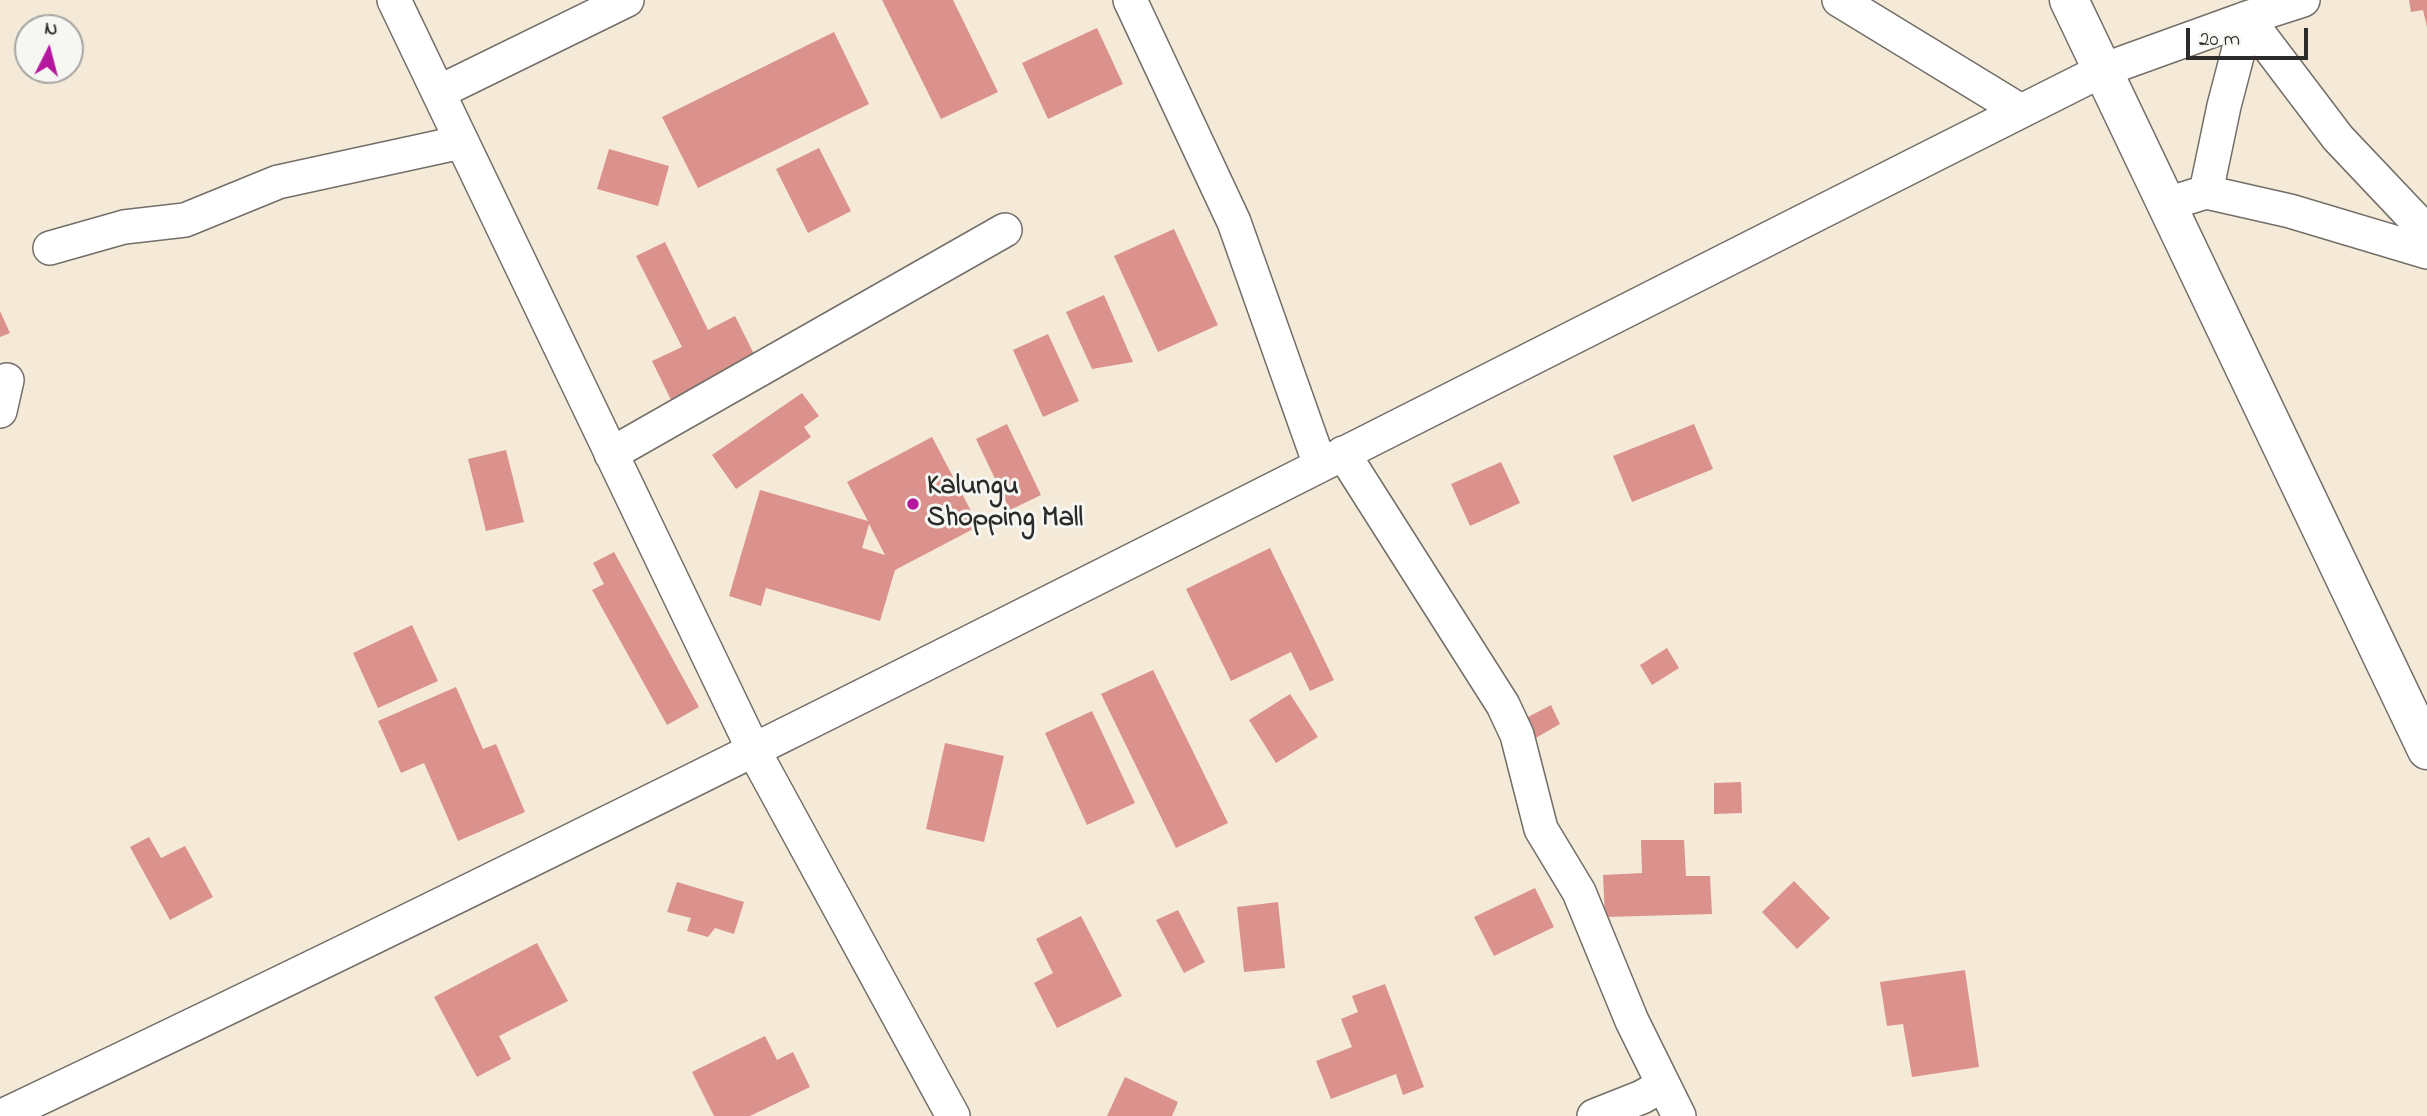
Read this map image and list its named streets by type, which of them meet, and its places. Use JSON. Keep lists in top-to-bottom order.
{
  "places": ["Kalungu Shopping Mall"],
  "scale_bar": "20 m",
  "north": "top"
}
